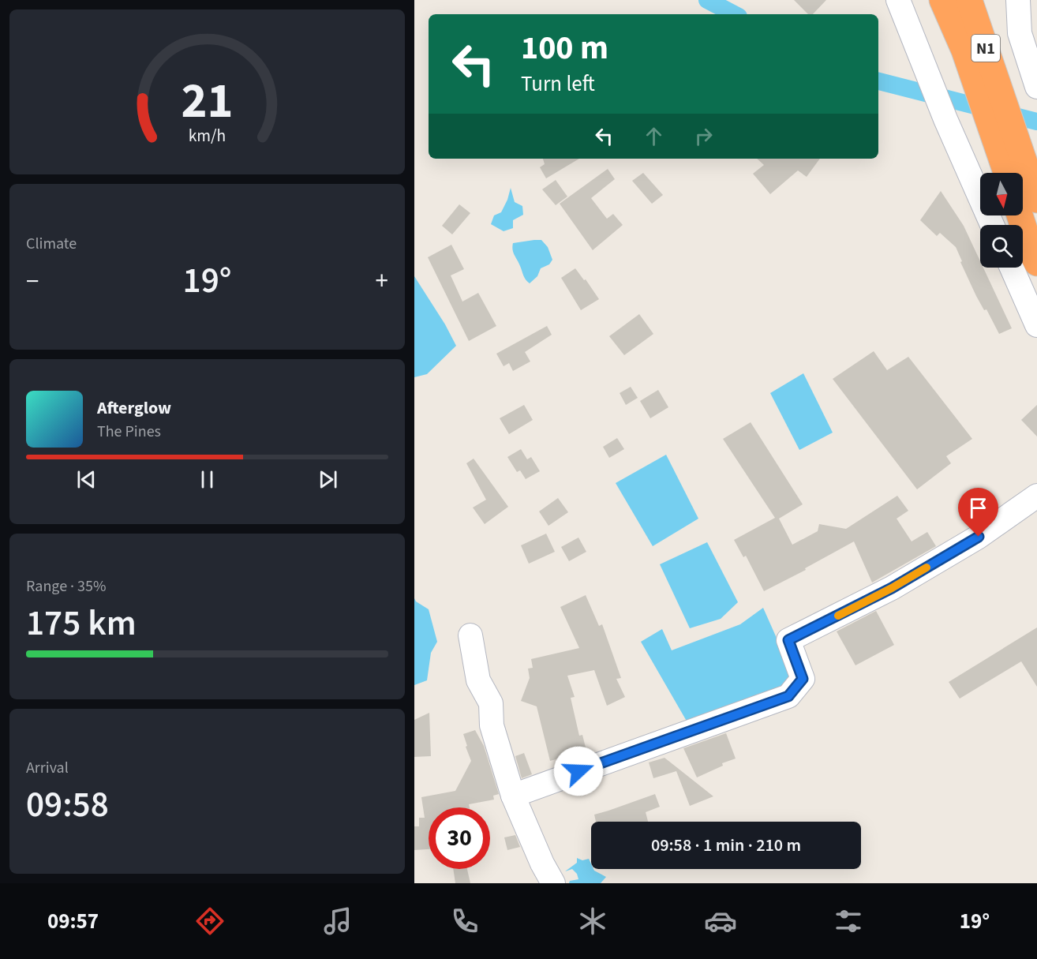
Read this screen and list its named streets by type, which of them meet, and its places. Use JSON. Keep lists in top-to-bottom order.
{
  "streets": {
    "highway": ["N1"]
  },
  "north": "bottom",
  "page": {
    "turn": ["100 m", "Turn left"],
    "tile": [
      "Climate",
      ["Range · 35%", "175 km"],
      ["Arrival", "09:58"]
    ],
    "heat": ["−", "19°", "+"],
    "song": ["Afterglow", "The Pines"],
    "limit": "30",
    "trip": "09:58 · 1 min · 210 m",
    "tabs": ["09:57", "19°"],
    "gauge": ["21", "km/h"]
  }
}
